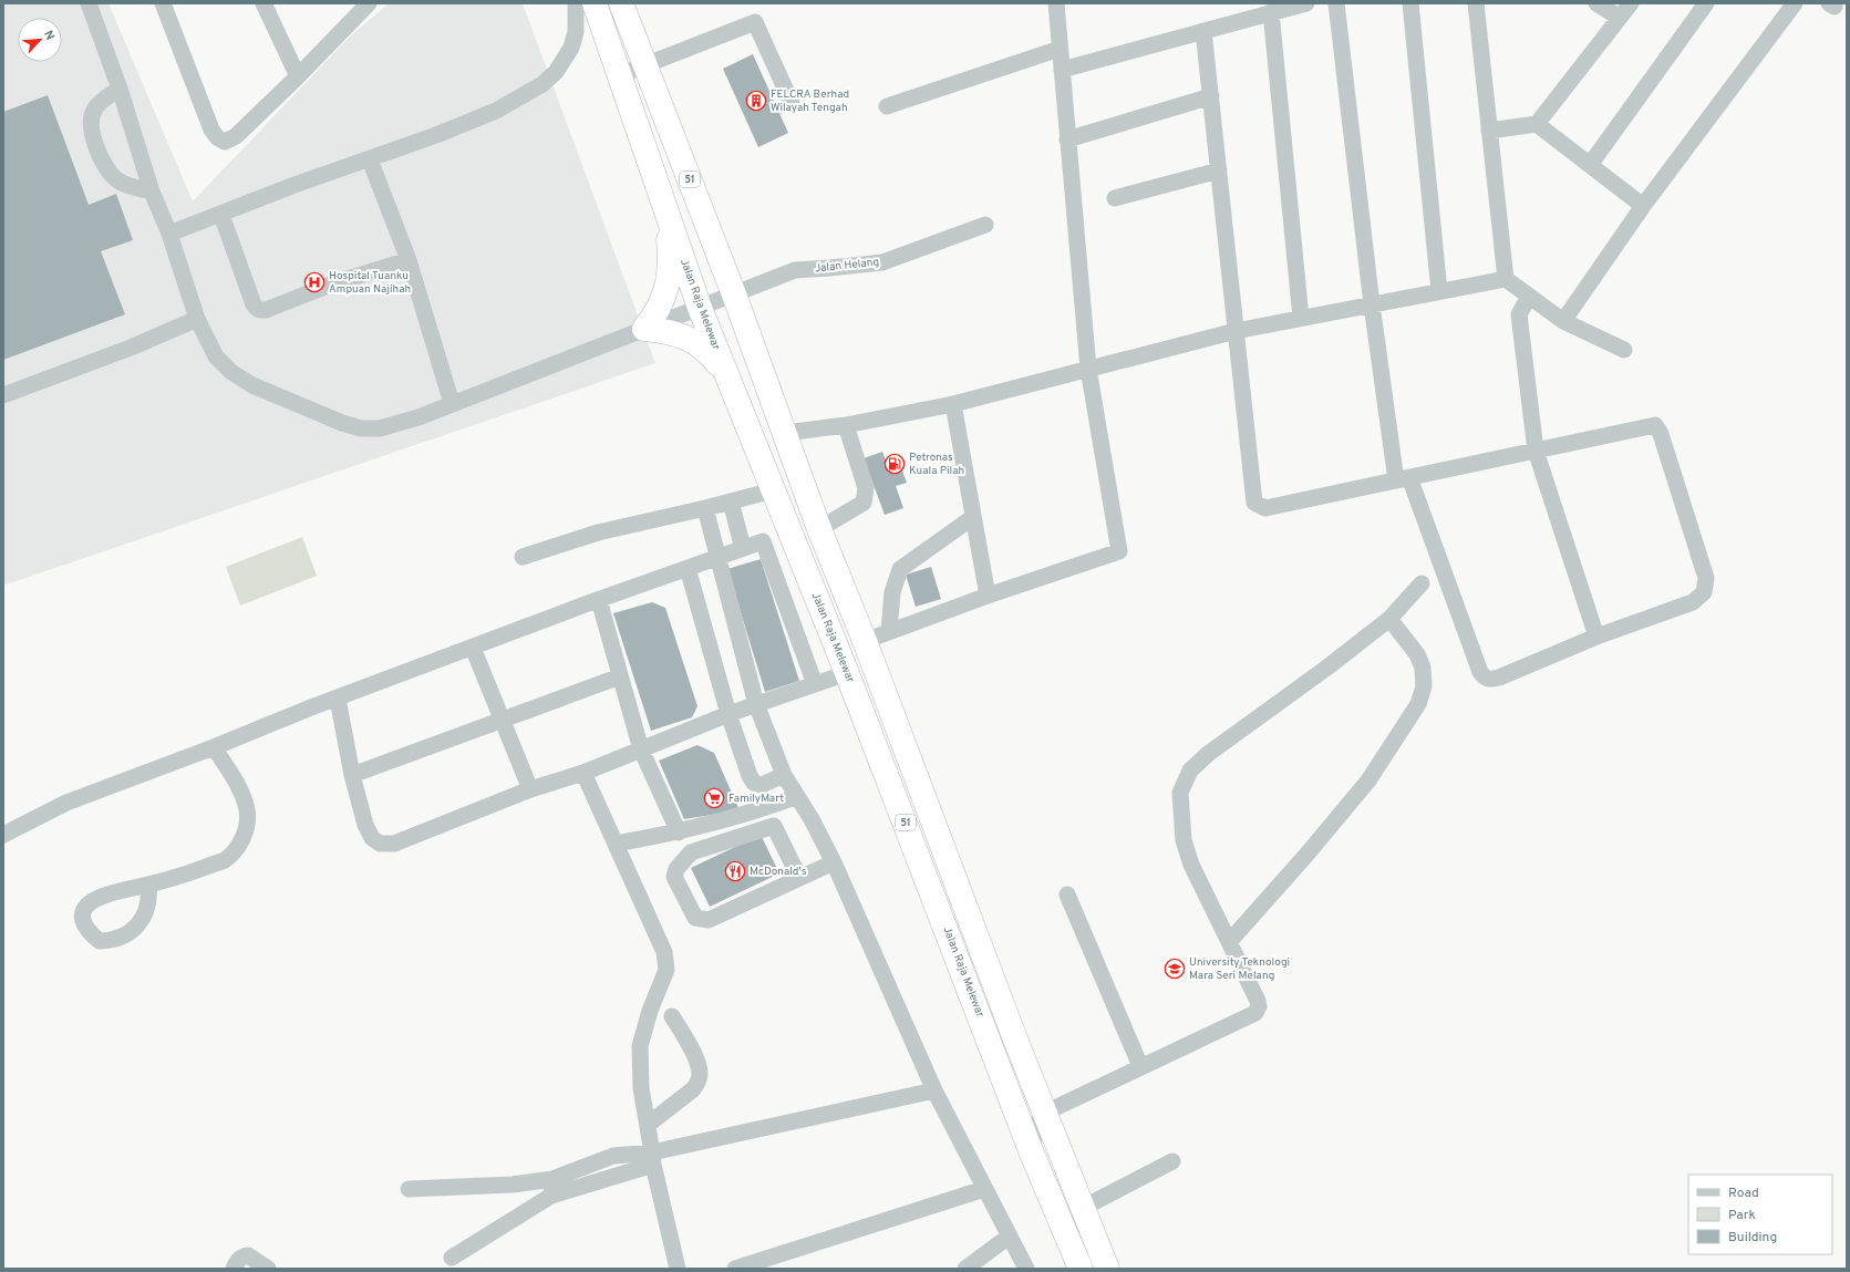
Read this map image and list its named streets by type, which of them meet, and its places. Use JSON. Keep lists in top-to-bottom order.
{
  "streets": {
    "highway": ["51", "Jalan Raja Melewar"],
    "street": ["Jalan Helang"]
  },
  "crossings": [
    ["51", "Jalan Helang"],
    ["Jalan Helang", "Jalan Raja Melewar"]
  ],
  "places": {
    "building": ["FELCRA Berhad Wilayah Tengah"],
    "hospital": ["Hospital Tuanku Ampuan Najihah"],
    "fuel station": ["Petronas Kuala Pilah"],
    "supermarket": ["FamilyMart"],
    "restaurant": ["McDonald's"],
    "school or university": ["University Teknologi Mara Seri Melang"]
  },
  "legend": ["Road", "Park", "Building"],
  "north": "top right"
}
